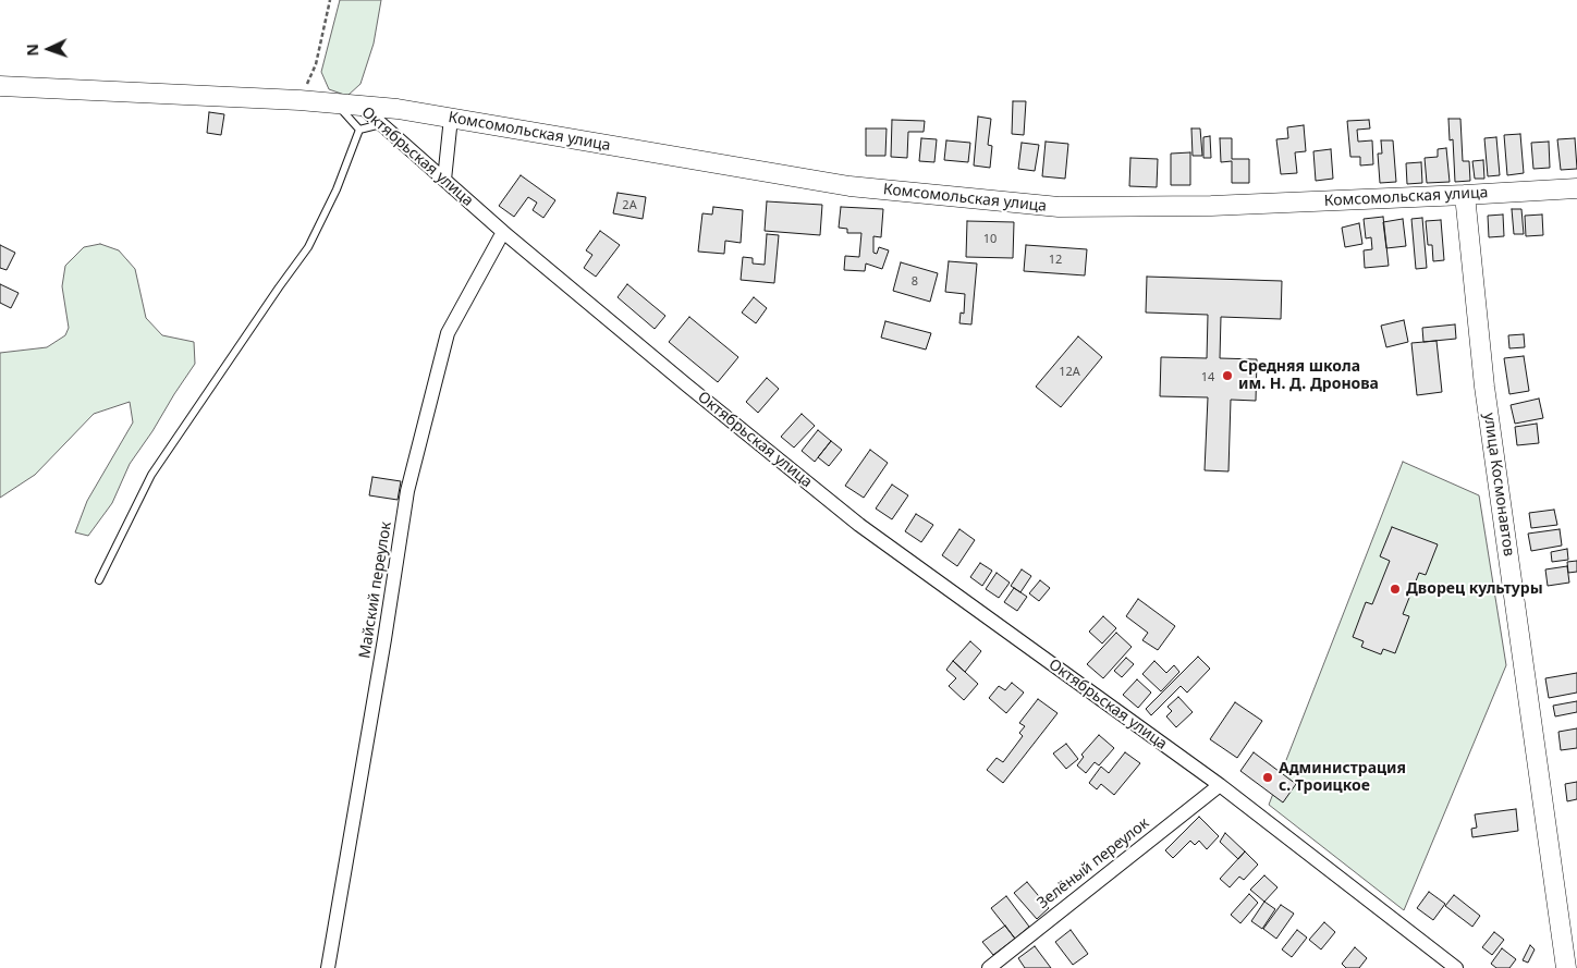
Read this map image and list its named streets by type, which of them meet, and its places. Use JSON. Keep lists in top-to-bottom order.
{
  "streets": {
    "street": [
      "Комсомольская улица",
      "Октябрьская улица",
      "улица Космонавтов",
      "Майский переулок",
      "Зелёный переулок"
    ]
  },
  "crossings": [
    ["Комсомольская улица", "Октябрьская улица"],
    ["Комсомольская улица", "улица Космонавтов"],
    ["Октябрьская улица", "Майский переулок"],
    ["Октябрьская улица", "Зелёный переулок"]
  ],
  "places": ["Средняя школа им. Н. Д. Дронова", "Дворец культуры", "Администрация с. Троицкое"],
  "house_numbers": [
    "2А",
    "10",
    "12",
    "8",
    "12А",
    "14"
  ],
  "north": "left"
}
